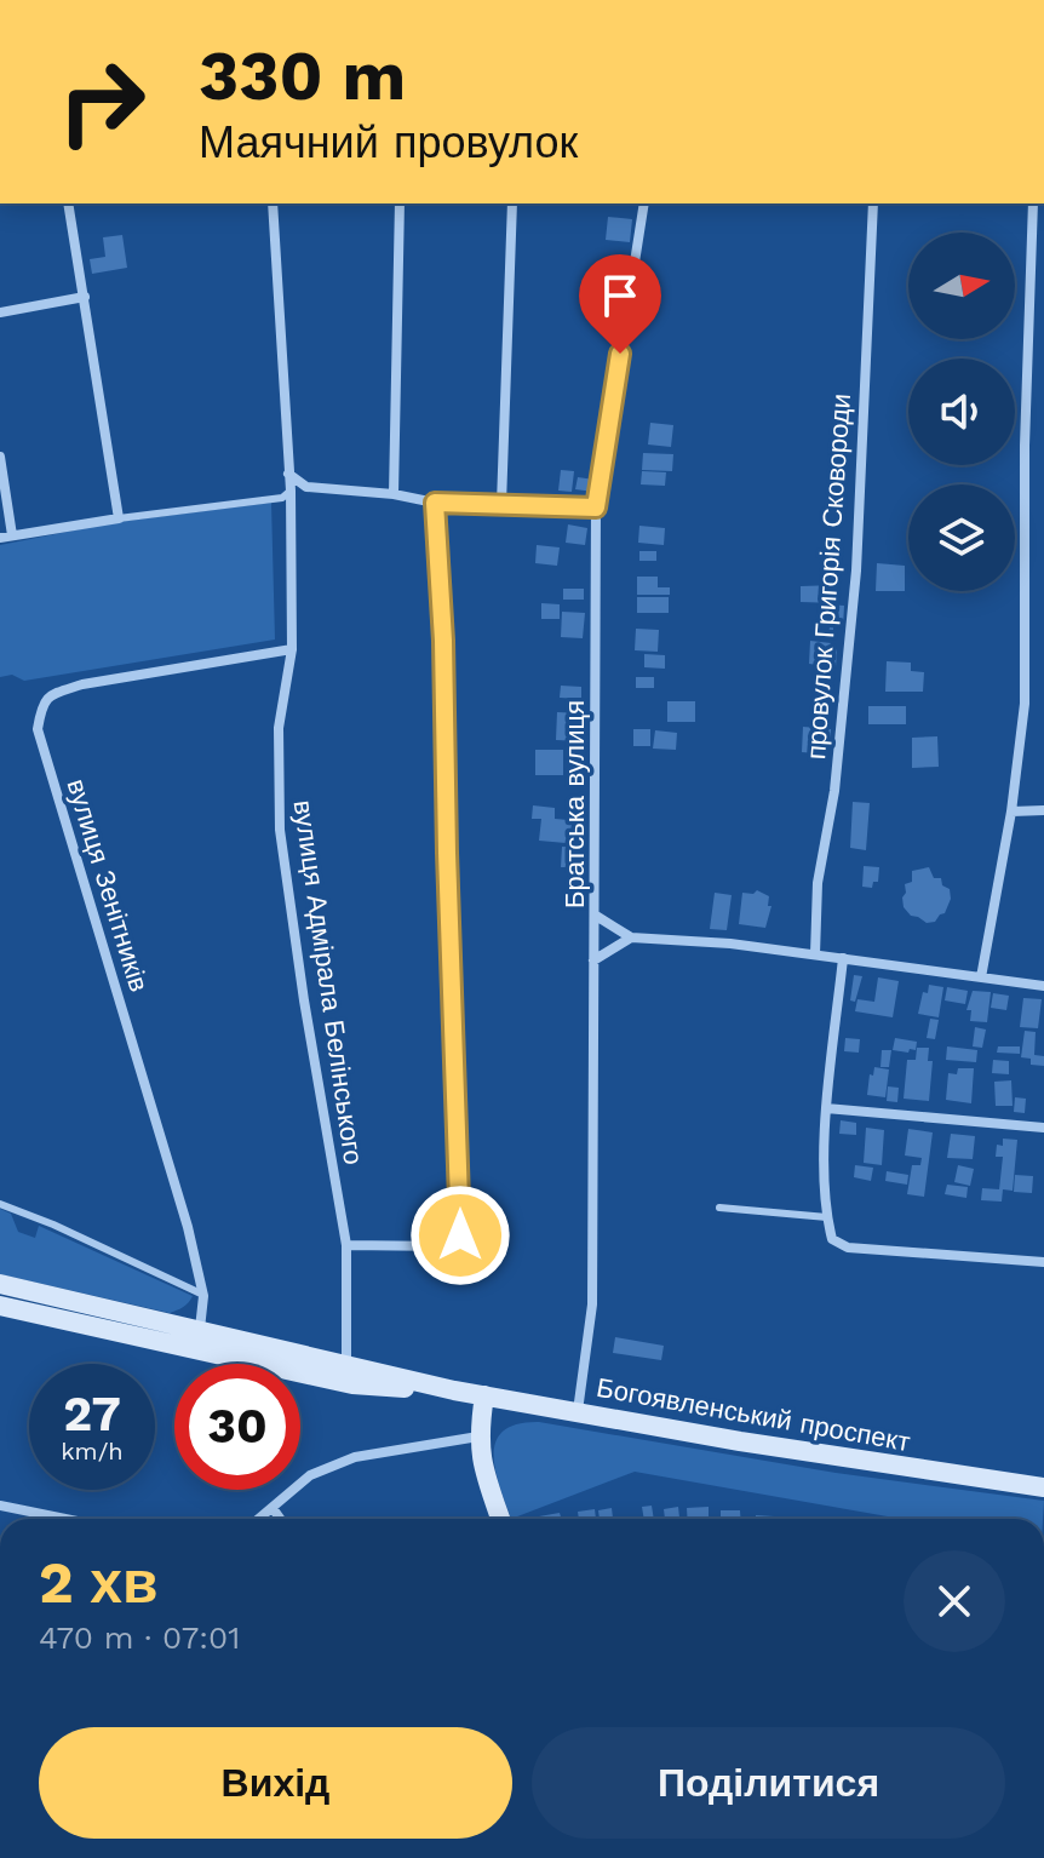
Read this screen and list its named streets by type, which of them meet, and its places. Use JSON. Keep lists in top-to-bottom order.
{
  "streets": {
    "main road": ["Богоявленський проспект"],
    "street": [
      "провулок Григорія Сковороди",
      "Братська вулиця",
      "вулиця Зенітників",
      "вулиця Адмірала Белінського"
    ]
  },
  "crossings": [
    ["Братська вулиця", "Богоявленський проспект"],
    ["вулиця Зенітників", "вулиця Адмірала Белінського"],
    ["вулиця Зенітників", "Богоявленський проспект"],
    ["вулиця Адмірала Белінського", "Богоявленський проспект"]
  ],
  "north": "right",
  "page": {
    "turn": ["330 m", "Маячний провулок"],
    "speed": "27 km/h",
    "limit": "30",
    "heading": ["2 хв", "470 m · 07:01"],
    "buttons": ["Вихід", "Поділитися"]
  }
}
